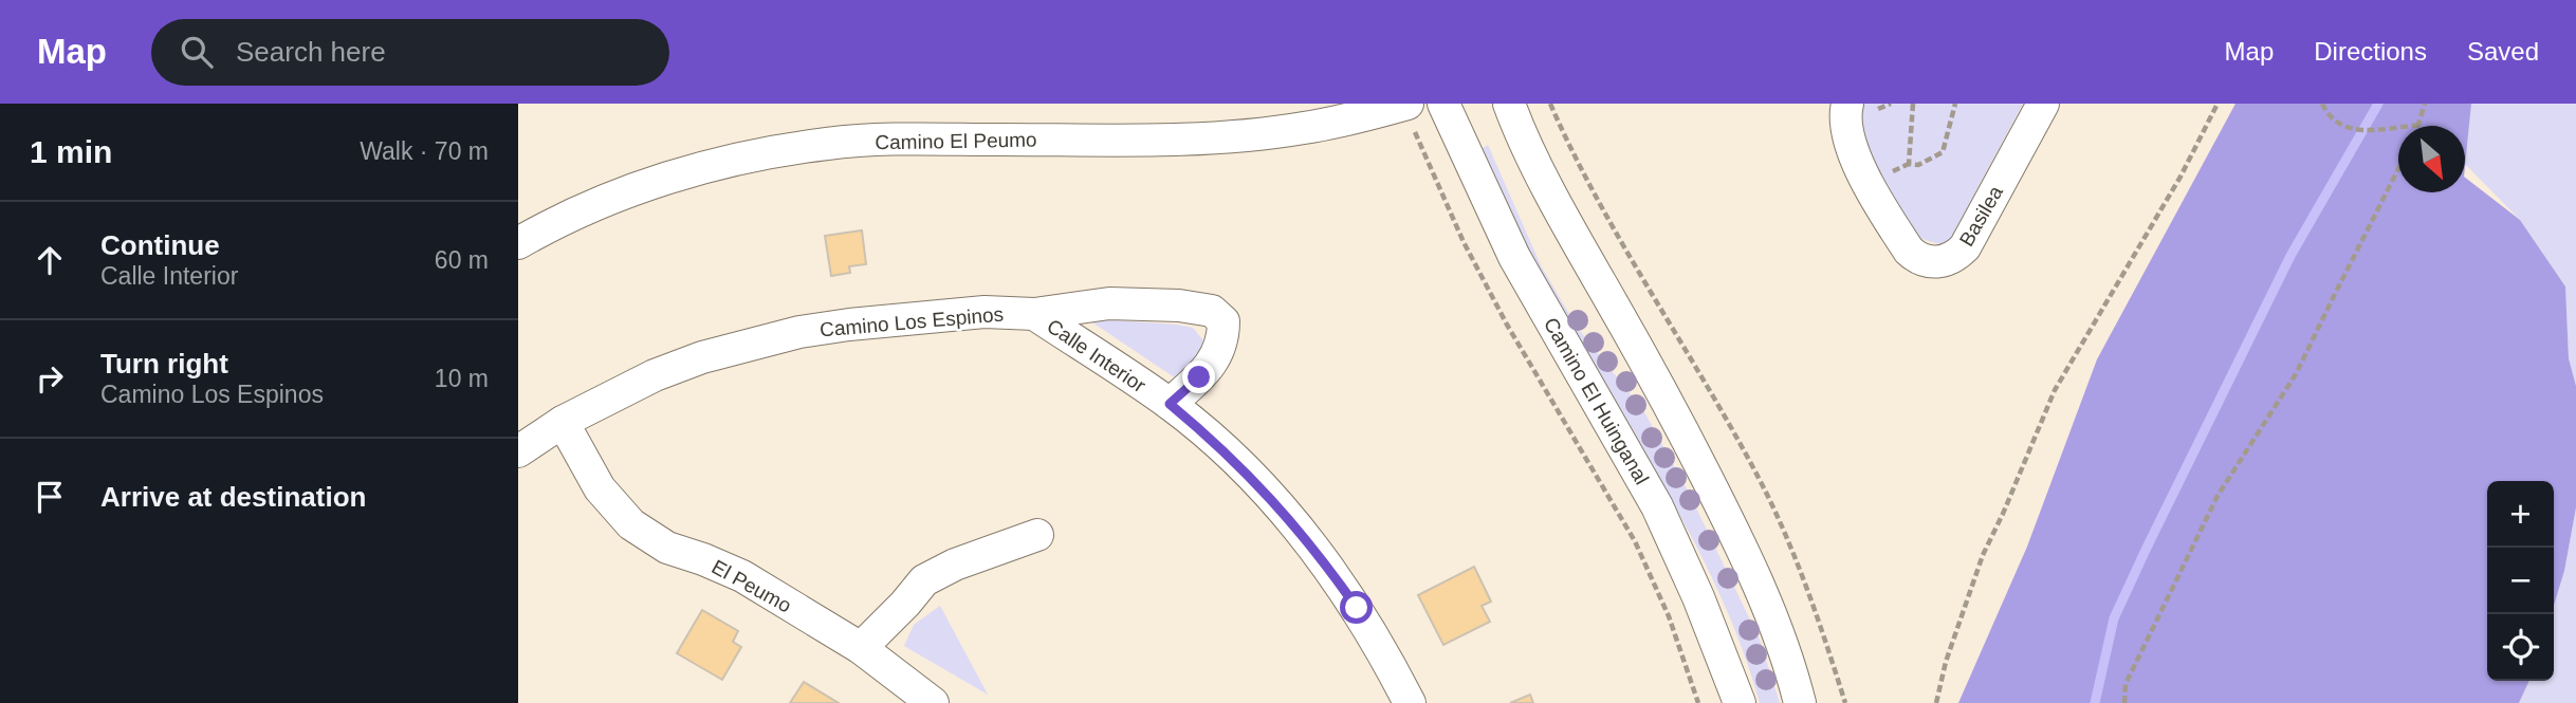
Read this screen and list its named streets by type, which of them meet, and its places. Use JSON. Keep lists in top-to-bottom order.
{
  "streets": {
    "street": [
      "Camino El Peumo",
      "Basilea",
      "Camino Los Espinos",
      "Calle Interior",
      "Camino El Huinganal",
      "El Peumo"
    ]
  },
  "crossings": [
    ["Camino Los Espinos", "Calle Interior"],
    ["Camino Los Espinos", "El Peumo"]
  ],
  "north": "bottom right",
  "page": {
    "header": "Map",
    "search": "Search here",
    "nav": ["Map", "Directions", "Saved"],
    "heading": ["1 min", "Walk · 70 m"],
    "list": [
      ["Continue", "Calle Interior", "60 m"],
      ["Turn right", "Camino Los Espinos", "10 m"],
      "Arrive at destination"
    ],
    "map_buttons": ["+", "−"]
  }
}
